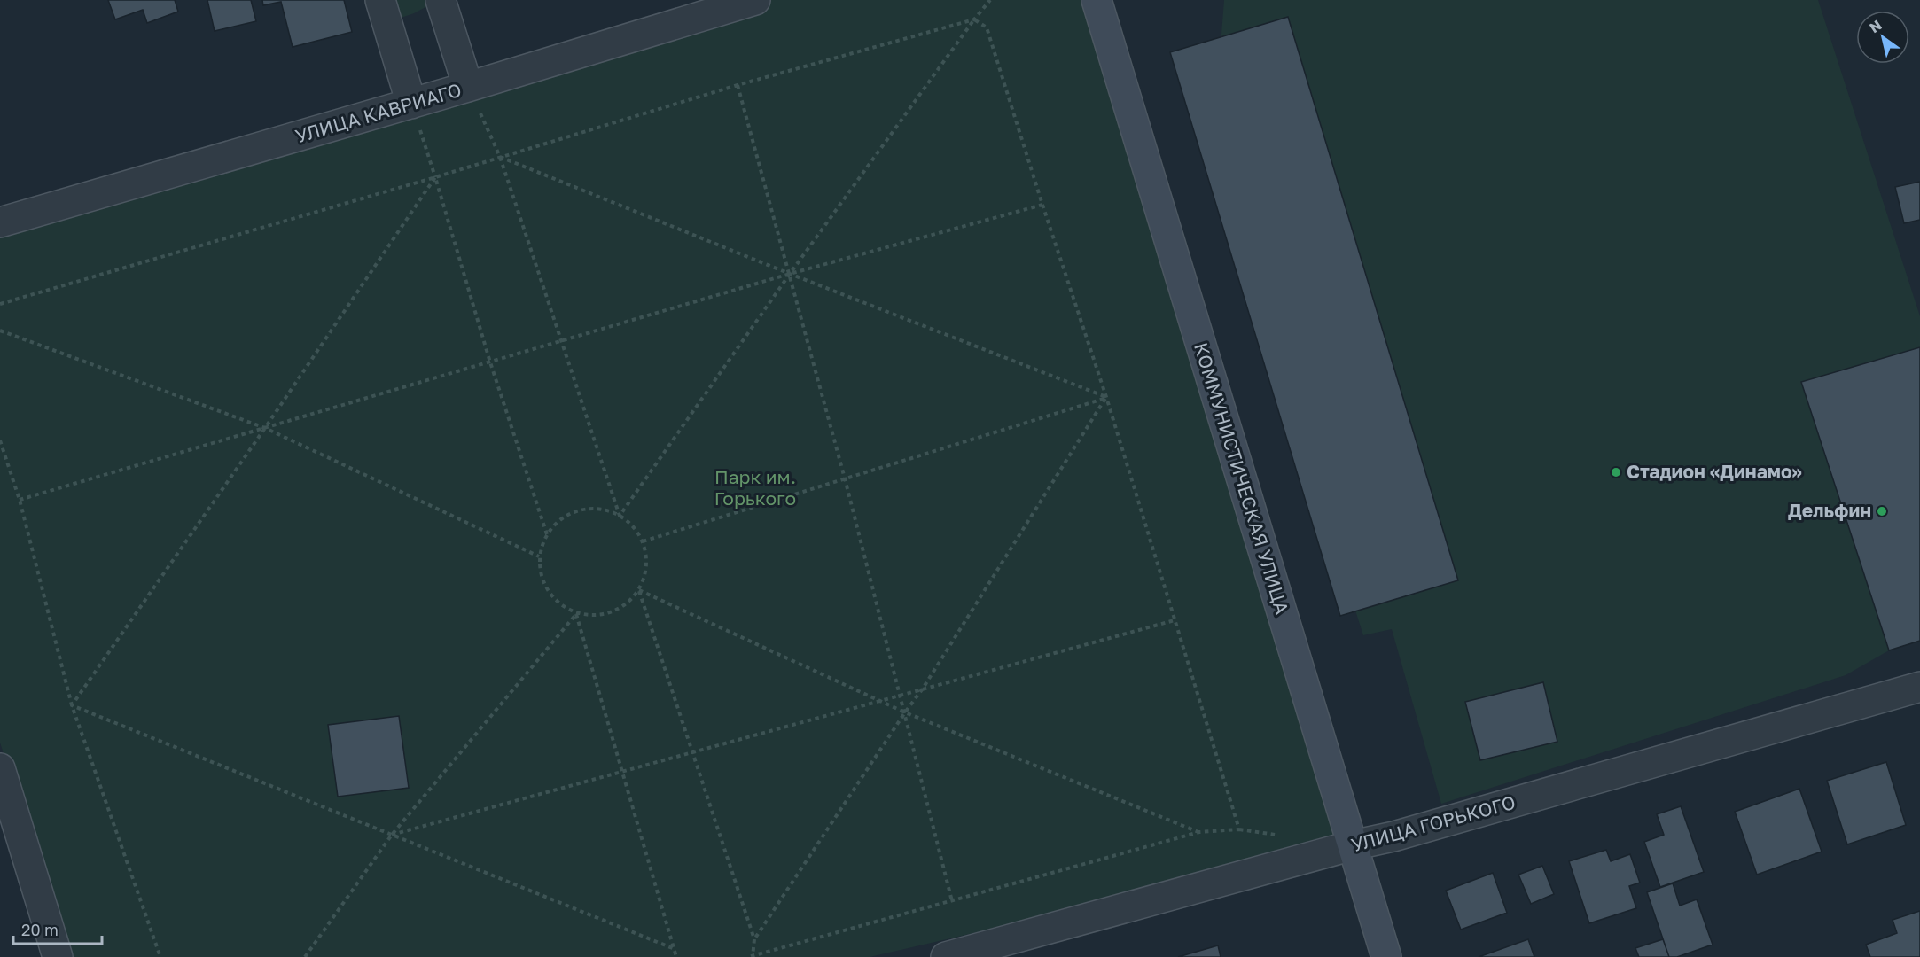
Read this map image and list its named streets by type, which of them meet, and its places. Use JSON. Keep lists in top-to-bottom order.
{
  "streets": {
    "main road": ["КОММУНИСТИЧЕСКАЯ УЛИЦА"],
    "street": ["УЛИЦА КАВРИАГО", "УЛИЦА ГОРЬКОГО"]
  },
  "crossings": [
    ["КОММУНИСТИЧЕСКАЯ УЛИЦА", "УЛИЦА ГОРЬКОГО"]
  ],
  "parks": ["Парк им. Горького"],
  "places": ["Стадион «Динамо»", "Дельфин"],
  "scale_bar": "20 m",
  "north": "top left"
}
